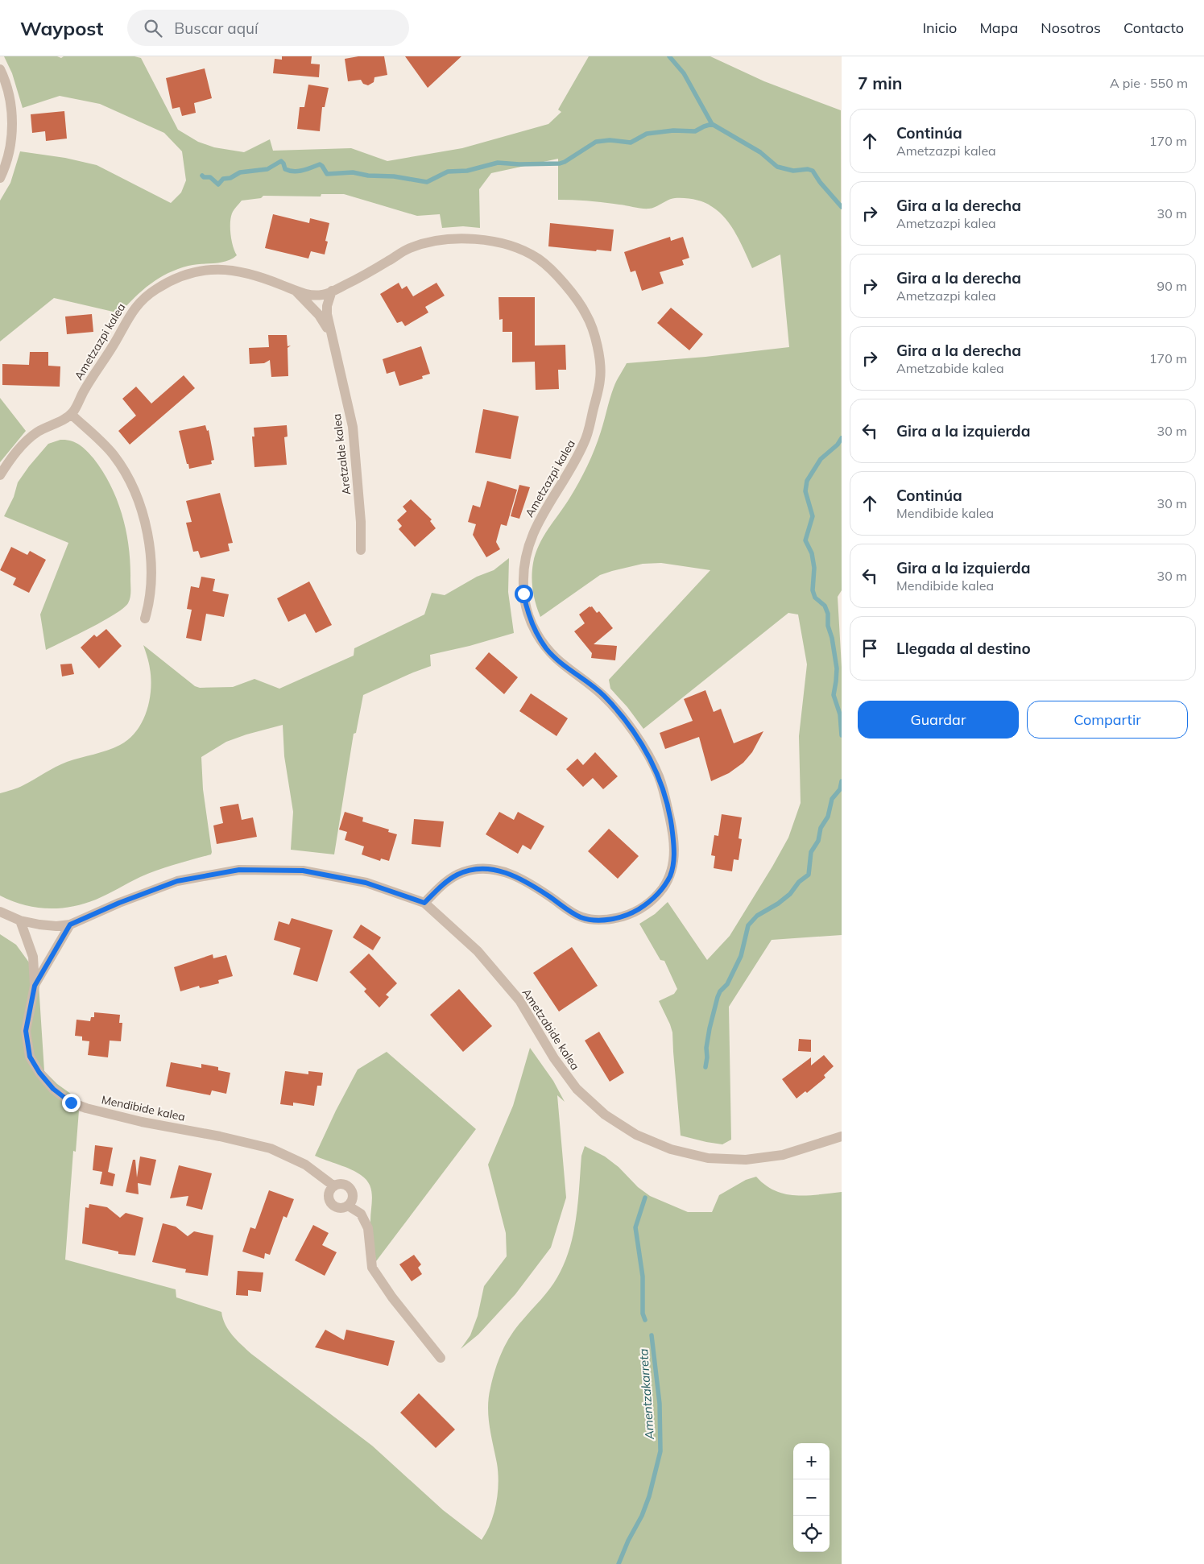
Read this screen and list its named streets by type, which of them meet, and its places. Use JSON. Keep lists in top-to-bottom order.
{
  "streets": {
    "street": [
      "Ametzazpi kalea",
      "Aretzalde kalea",
      "Ametzabide kalea",
      "Mendibide kalea"
    ]
  },
  "crossings": [
    ["Ametzazpi kalea", "Aretzalde kalea"],
    ["Ametzazpi kalea", "Ametzabide kalea"]
  ],
  "water": ["Amentzakarreta"],
  "page": {
    "header": "Waypost",
    "search": "Buscar aquí",
    "nav": [
      "Inicio",
      "Mapa",
      "Nosotros",
      "Contacto"
    ],
    "heading": ["7 min", "A pie · 550 m"],
    "list": [
      ["Continúa", "Ametzazpi kalea", "170 m"],
      ["Gira a la derecha", "Ametzazpi kalea", "30 m"],
      ["Gira a la derecha", "Ametzazpi kalea", "90 m"],
      ["Gira a la derecha", "Ametzabide kalea", "170 m"],
      ["Gira a la izquierda", "30 m"],
      ["Continúa", "Mendibide kalea", "30 m"],
      ["Gira a la izquierda", "Mendibide kalea", "30 m"],
      "Llegada al destino"
    ],
    "buttons": ["Guardar", "Compartir"],
    "map_buttons": ["+", "−"]
  }
}
